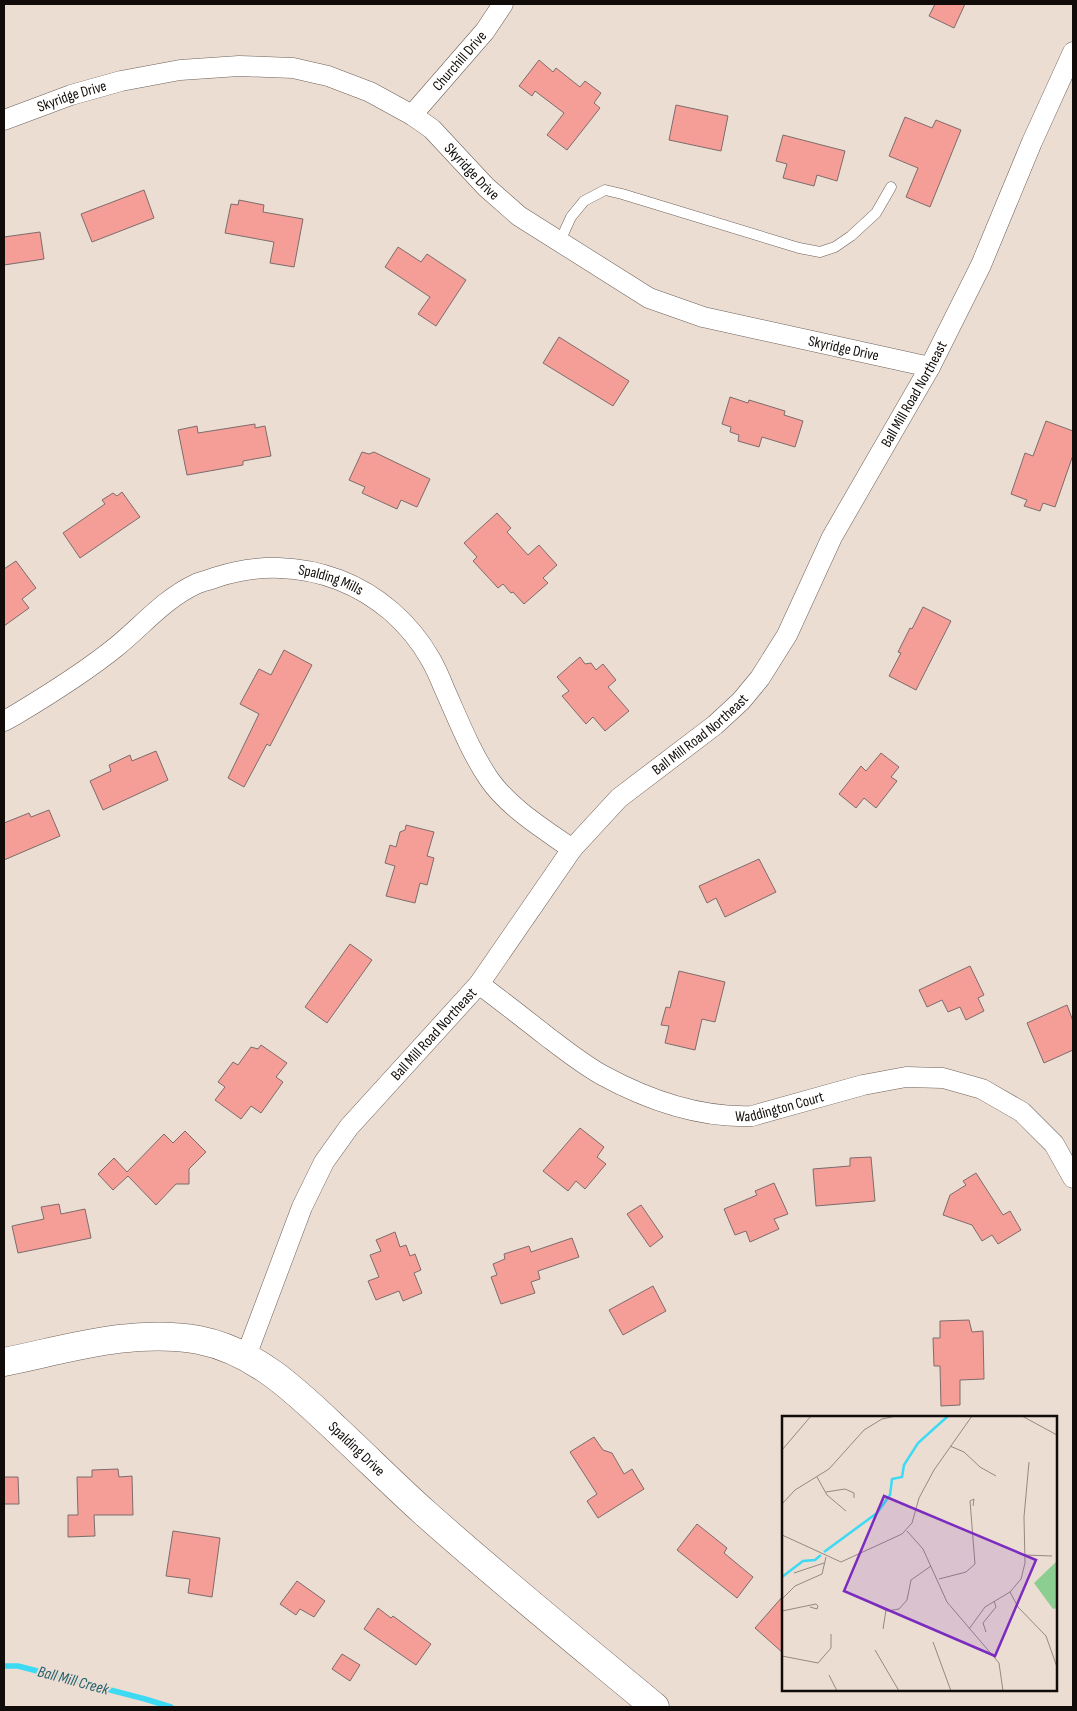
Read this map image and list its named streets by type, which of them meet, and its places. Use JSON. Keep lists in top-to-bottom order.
{
  "streets": {
    "street": [
      "Churchill Drive",
      "Skyridge Drive",
      "Ball Mill Road Northeast",
      "Spalding Mills",
      "Waddington Court",
      "Spalding Drive"
    ]
  },
  "crossings": [
    ["Churchill Drive", "Skyridge Drive"],
    ["Skyridge Drive", "Ball Mill Road Northeast"],
    ["Ball Mill Road Northeast", "Spalding Mills"],
    ["Ball Mill Road Northeast", "Waddington Court"],
    ["Ball Mill Road Northeast", "Spalding Drive"]
  ],
  "water": ["Ball Mill Creek"]
}
